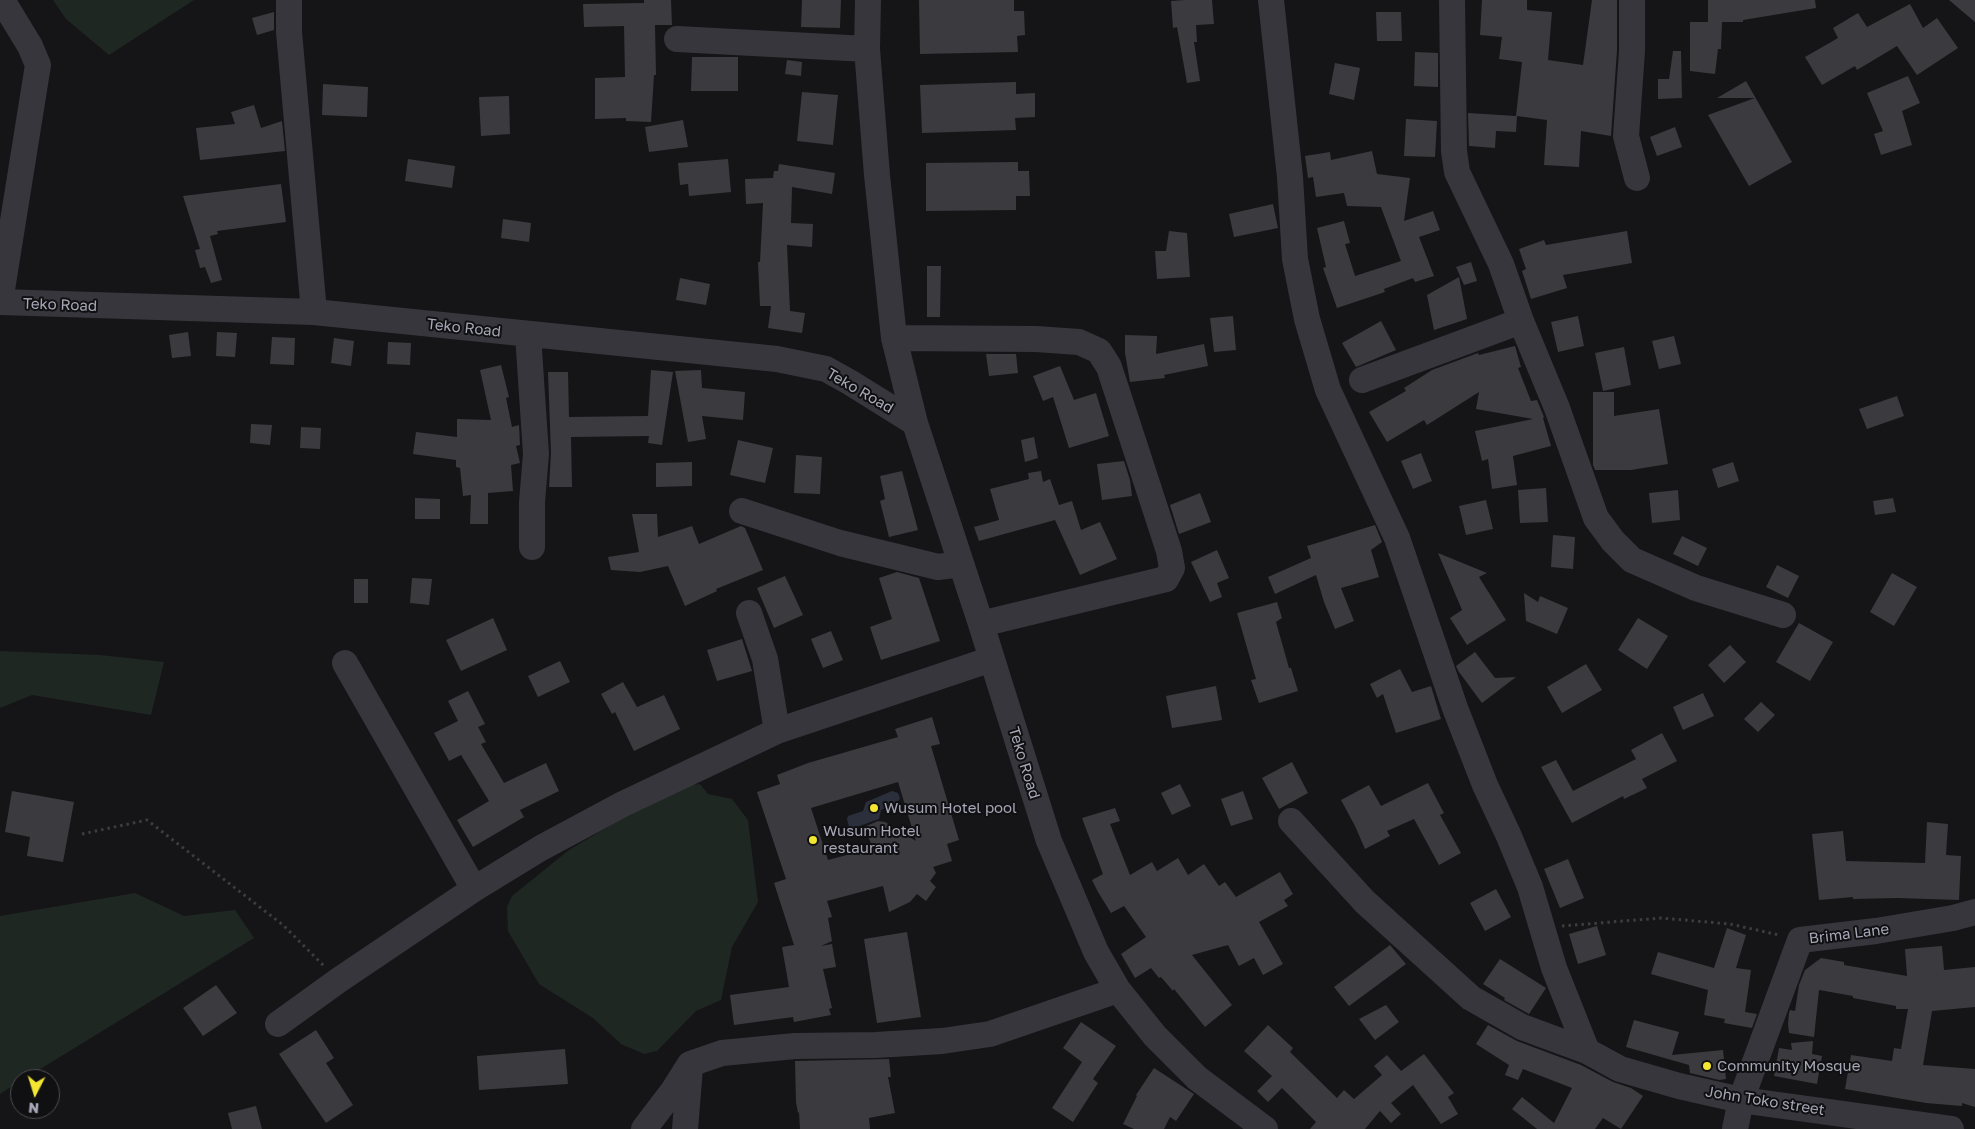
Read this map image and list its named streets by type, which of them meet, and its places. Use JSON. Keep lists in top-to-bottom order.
{
  "streets": {
    "street": ["Teko Road", "Brima Lane", "John Toko street"]
  },
  "crossings": [
    ["Brima Lane", "John Toko street"]
  ],
  "places": ["Wusum Hotel pool", "Wusum Hotel restaurant", "Community Mosque"],
  "north": "bottom"
}
